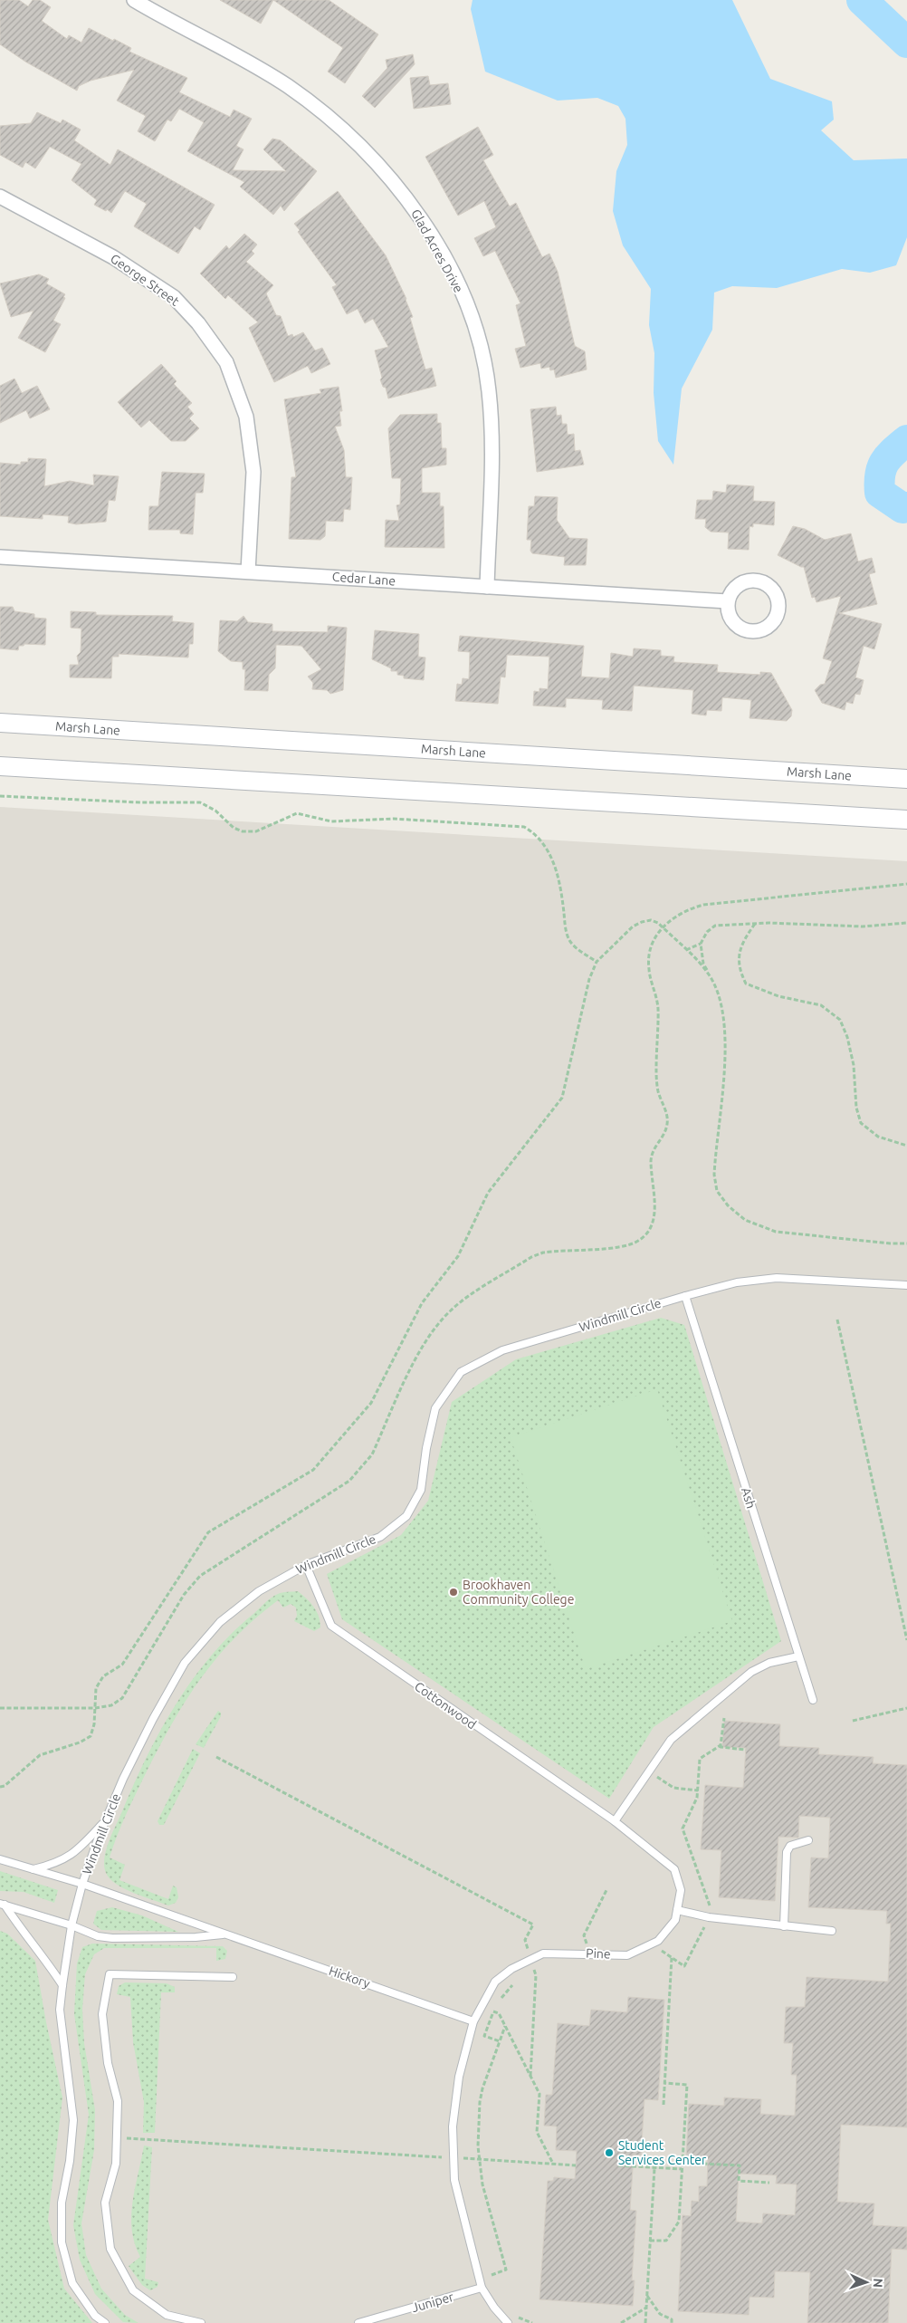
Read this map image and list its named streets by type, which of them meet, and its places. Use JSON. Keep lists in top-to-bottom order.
{
  "streets": {
    "main road": ["Marsh Lane"],
    "street": ["Glad Acres Drive", "George Street", "Cedar Lane"],
    "lane": [
      "Windmill Circle",
      "Ash",
      "Cottonwood",
      "Pine",
      "Hickory",
      "Juniper"
    ]
  },
  "crossings": [
    ["Glad Acres Drive", "Cedar Lane"],
    ["George Street", "Cedar Lane"],
    ["Windmill Circle", "Ash"],
    ["Windmill Circle", "Cottonwood"],
    ["Windmill Circle", "Hickory"],
    ["Cottonwood", "Pine"],
    ["Pine", "Hickory"],
    ["Pine", "Juniper"]
  ],
  "places": ["Brookhaven Community College", "Student Services Center"],
  "north": "right"
}
